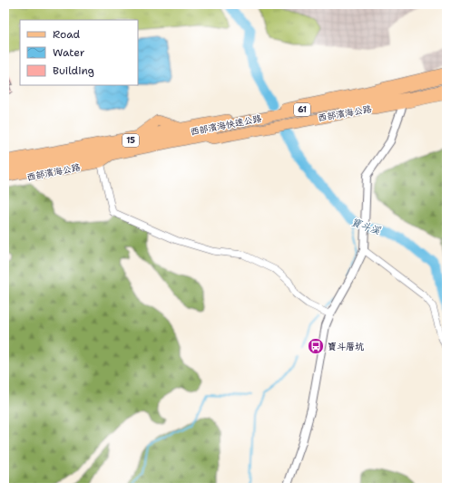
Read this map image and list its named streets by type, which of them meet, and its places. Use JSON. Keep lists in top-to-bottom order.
{
  "streets": {
    "main road": [
      "61",
      "西部濱海公路",
      "西部濱海快速公路",
      "15"
    ]
  },
  "water": ["寶斗溪"],
  "places": {
    "bus stop": ["寶斗厝坑"]
  },
  "legend": ["Road", "Water", "Building"]
}
